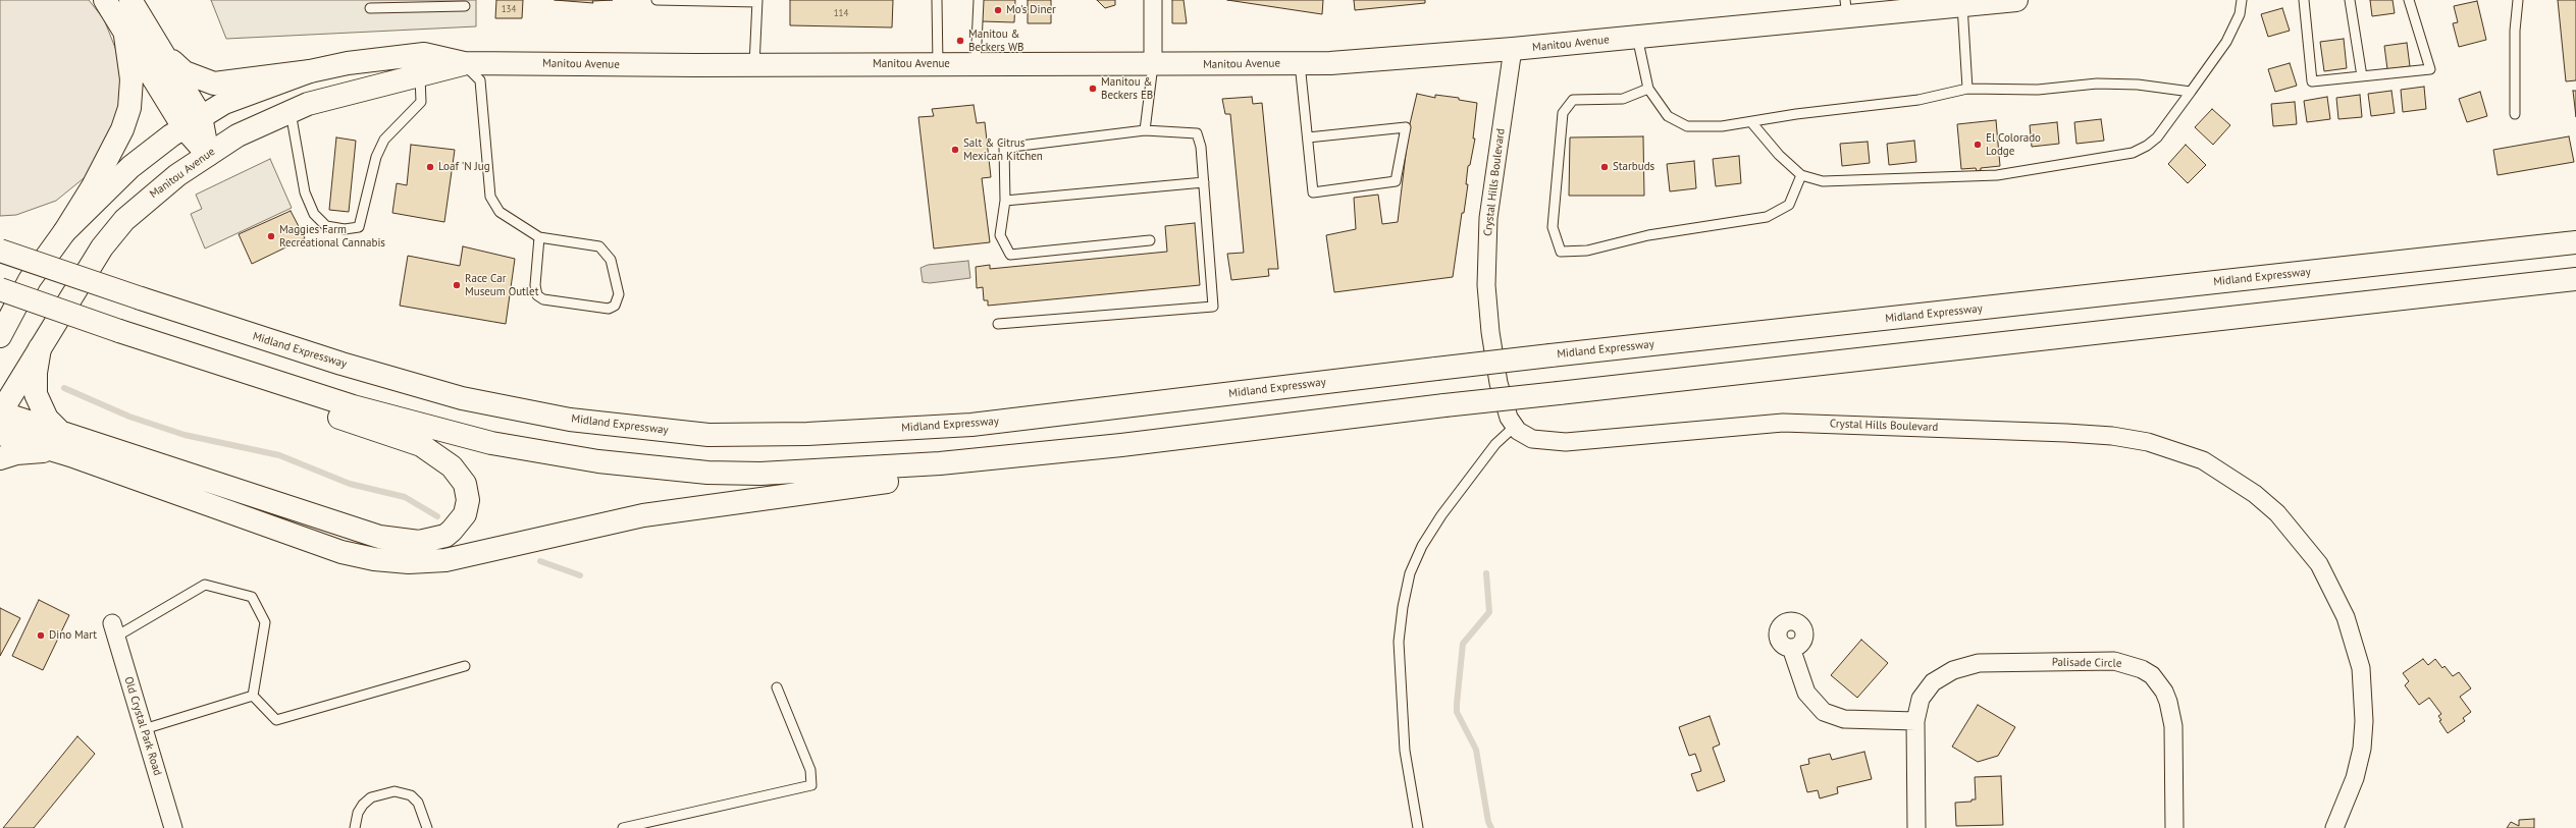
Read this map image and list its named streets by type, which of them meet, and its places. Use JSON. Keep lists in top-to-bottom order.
{
  "streets": {
    "main road": ["Manitou Avenue", "Midland Expressway"],
    "street": ["Crystal Hills Boulevard", "Palisade Circle", "Old Crystal Park Road"]
  },
  "crossings": [
    ["Manitou Avenue", "Crystal Hills Boulevard"]
  ],
  "places": [
    "Mo's Diner",
    "Manitou & Beckers WB",
    "Manitou & Beckers EB",
    "El Colorado Lodge",
    "Salt & Citrus Mexican Kitchen",
    "Loaf 'N Jug",
    "Starbuds",
    "Maggies Farm Recreational Cannabis",
    "Race Car Museum Outlet",
    "Dino Mart"
  ],
  "house_numbers": ["134", "114"]
}
